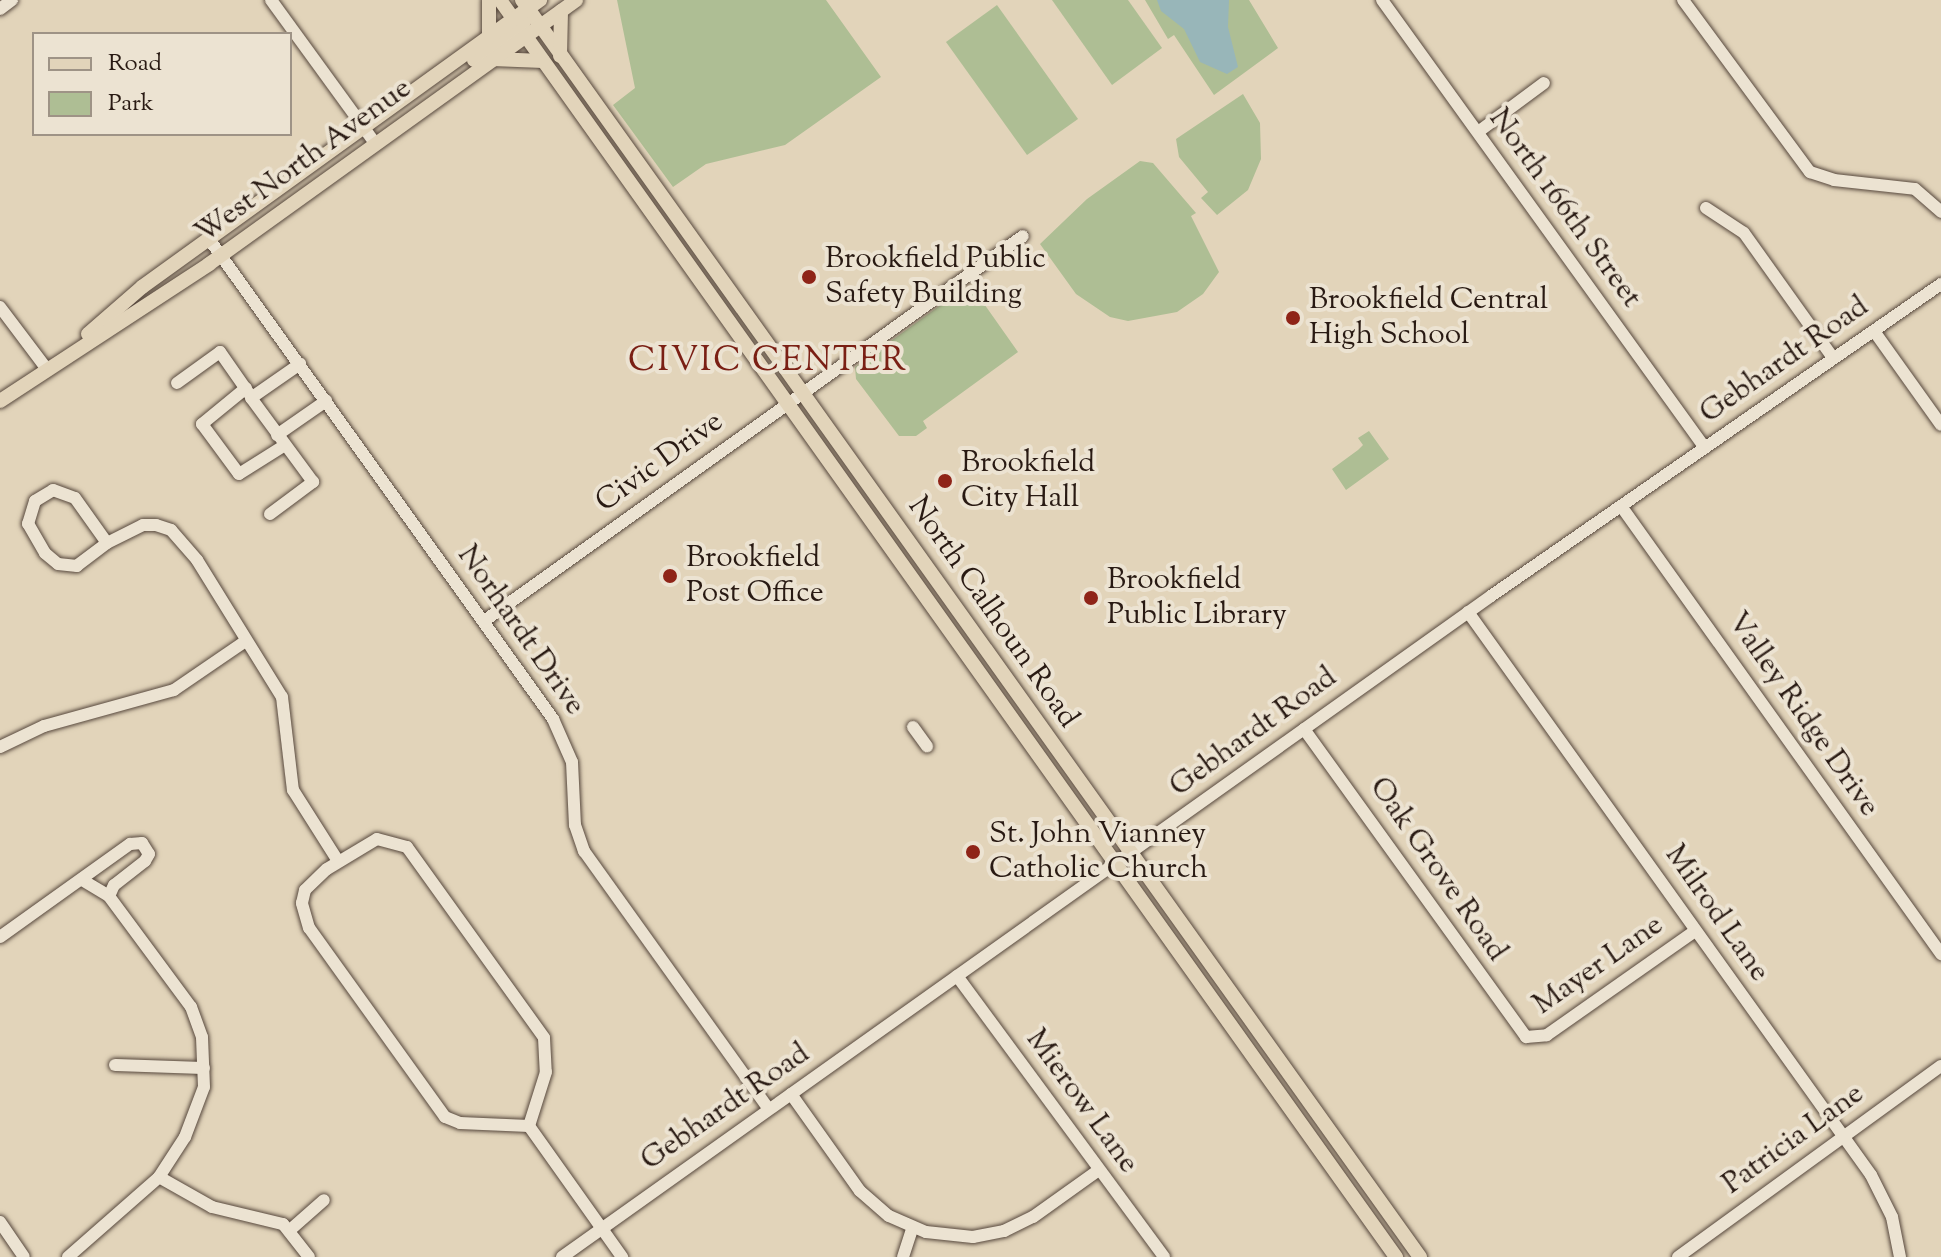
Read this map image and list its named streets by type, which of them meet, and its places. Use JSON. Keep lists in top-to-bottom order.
{
  "streets": {
    "main road": ["West North Avenue", "North Calhoun Road"],
    "street": [
      "North 166th Street",
      "Gebhardt Road",
      "Civic Drive",
      "Norhardt Drive",
      "Valley Ridge Drive",
      "Oak Grove Road",
      "Milrod Lane",
      "Mayer Lane",
      "Mierow Lane",
      "Patricia Lane"
    ]
  },
  "crossings": [
    ["West North Avenue", "North Calhoun Road"],
    ["West North Avenue", "Norhardt Drive"],
    ["North 166th Street", "Gebhardt Road"],
    ["Gebhardt Road", "North Calhoun Road"],
    ["Gebhardt Road", "Norhardt Drive"],
    ["Gebhardt Road", "Valley Ridge Drive"],
    ["Gebhardt Road", "Oak Grove Road"],
    ["Gebhardt Road", "Milrod Lane"],
    ["Gebhardt Road", "Mierow Lane"],
    ["Civic Drive", "North Calhoun Road"],
    ["Civic Drive", "Norhardt Drive"],
    ["Oak Grove Road", "Mayer Lane"],
    ["Milrod Lane", "Mayer Lane"],
    ["Milrod Lane", "Patricia Lane"]
  ],
  "districts": ["CIVIC CENTER"],
  "places": [
    "Brookfield Public Safety Building",
    "Brookfield Central High School",
    "Brookfield City Hall",
    "Brookfield Post Office",
    "Brookfield Public Library",
    "St. John Vianney Catholic Church"
  ],
  "legend": ["Road", "Park"]
}
